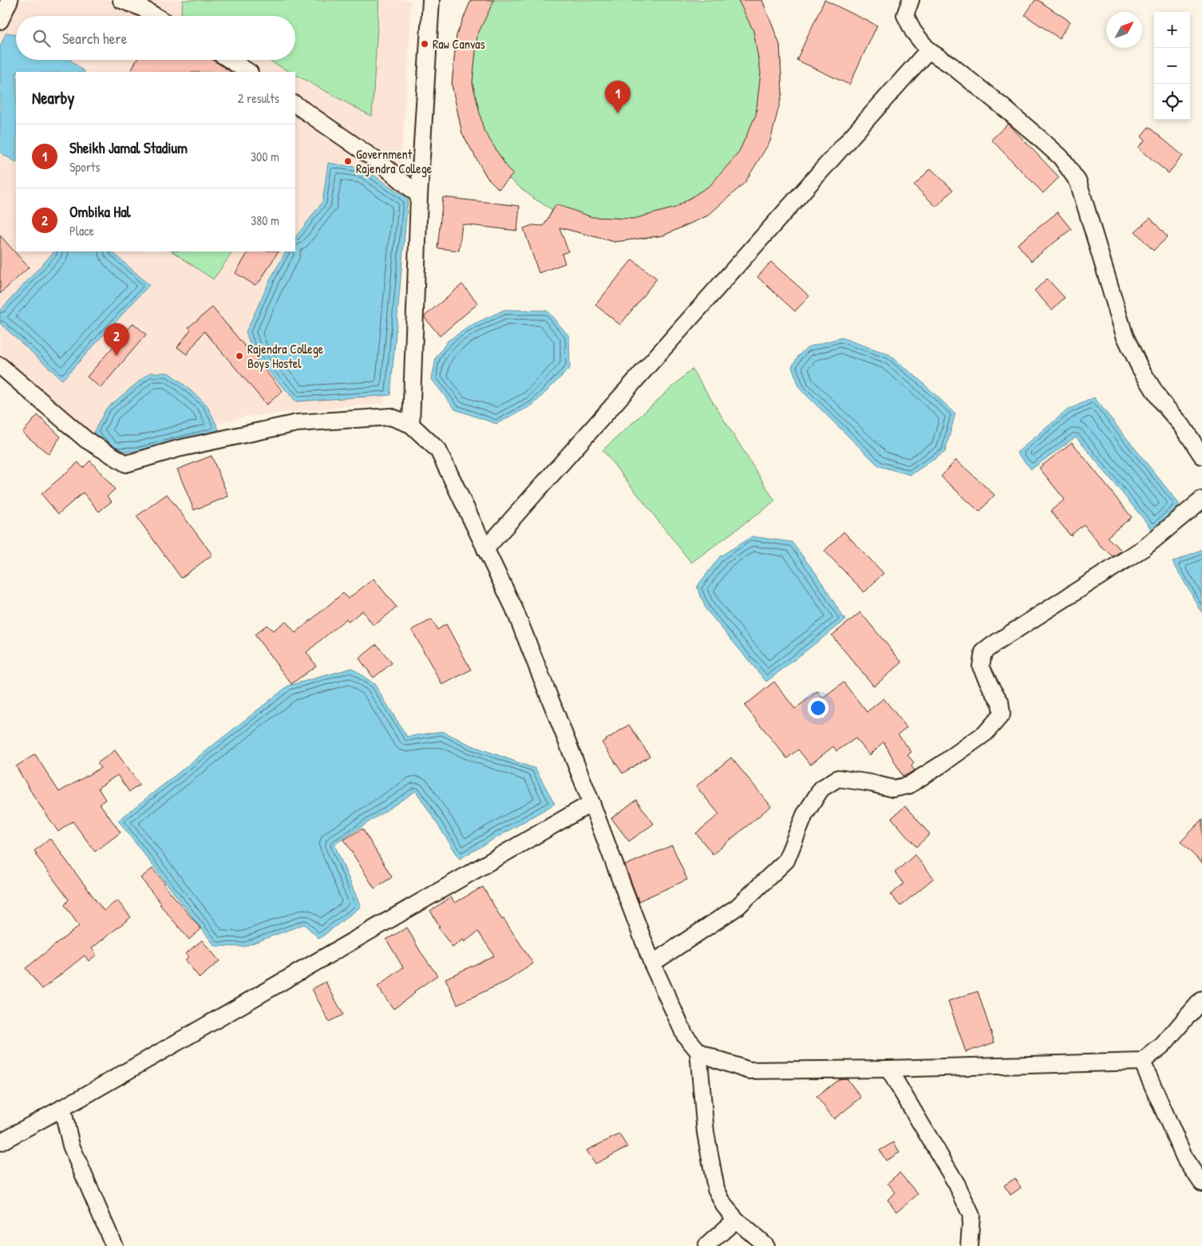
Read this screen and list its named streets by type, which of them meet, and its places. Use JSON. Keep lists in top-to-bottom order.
{
  "places": ["Raw Canvas", "Government Rajendra College", "Rajendra College Boys Hostel"],
  "north": "top right",
  "page": {
    "map_buttons": ["+", "−"],
    "search": "Search here",
    "heading": ["Nearby", "2 results"],
    "pins": ["1", "2"],
    "list": [
      {
        "mark": "1",
        "name": "Sheikh Jamal Stadium",
        "note": "Sports",
        "value": "300 m"
      },
      {
        "mark": "2",
        "name": "Ombika Hal",
        "note": "Place",
        "value": "380 m"
      }
    ]
  }
}
